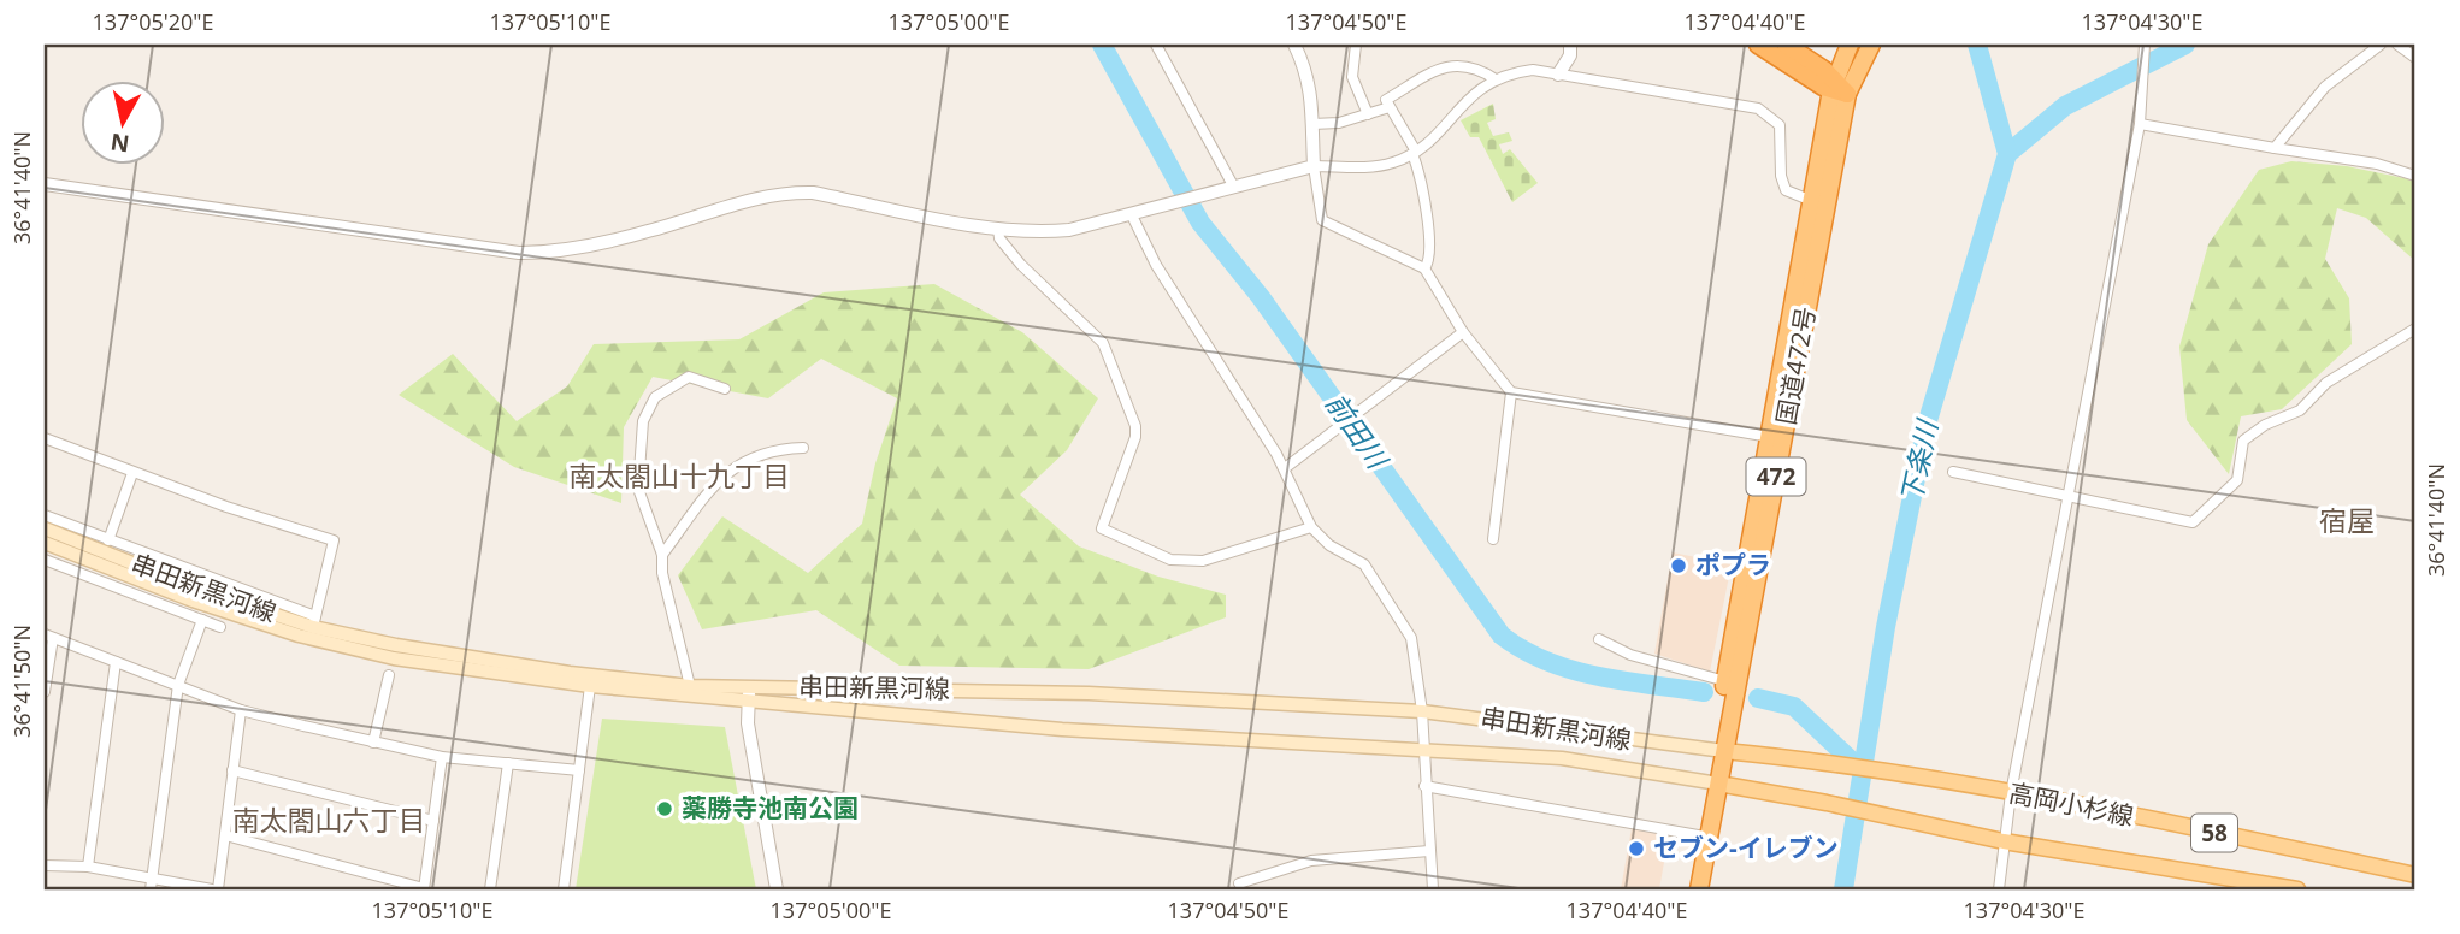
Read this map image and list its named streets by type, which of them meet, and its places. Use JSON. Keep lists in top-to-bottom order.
{
  "streets": {
    "highway": ["国道472号", "472"],
    "main road": ["串田新黒河線", "高岡小杉線", "58"]
  },
  "crossings": [
    ["国道472号", "串田新黒河線"],
    ["国道472号", "高岡小杉線"],
    ["串田新黒河線", "高岡小杉線"]
  ],
  "districts": ["南太閤山十九丁目", "宿屋", "南太閤山六丁目"],
  "water": ["前田川", "下条川"],
  "places": ["ポプラ", "薬勝寺池南公園", "セブン-イレブン"],
  "north": "bottom",
  "coordinates": [
    "137°05'20\"E",
    "137°05'10\"E",
    "137°05'00\"E",
    "137°04'50\"E",
    "137°04'40\"E",
    "137°04'30\"E",
    "36°41'40\"N",
    "36°41'50\"N"
  ]
}
